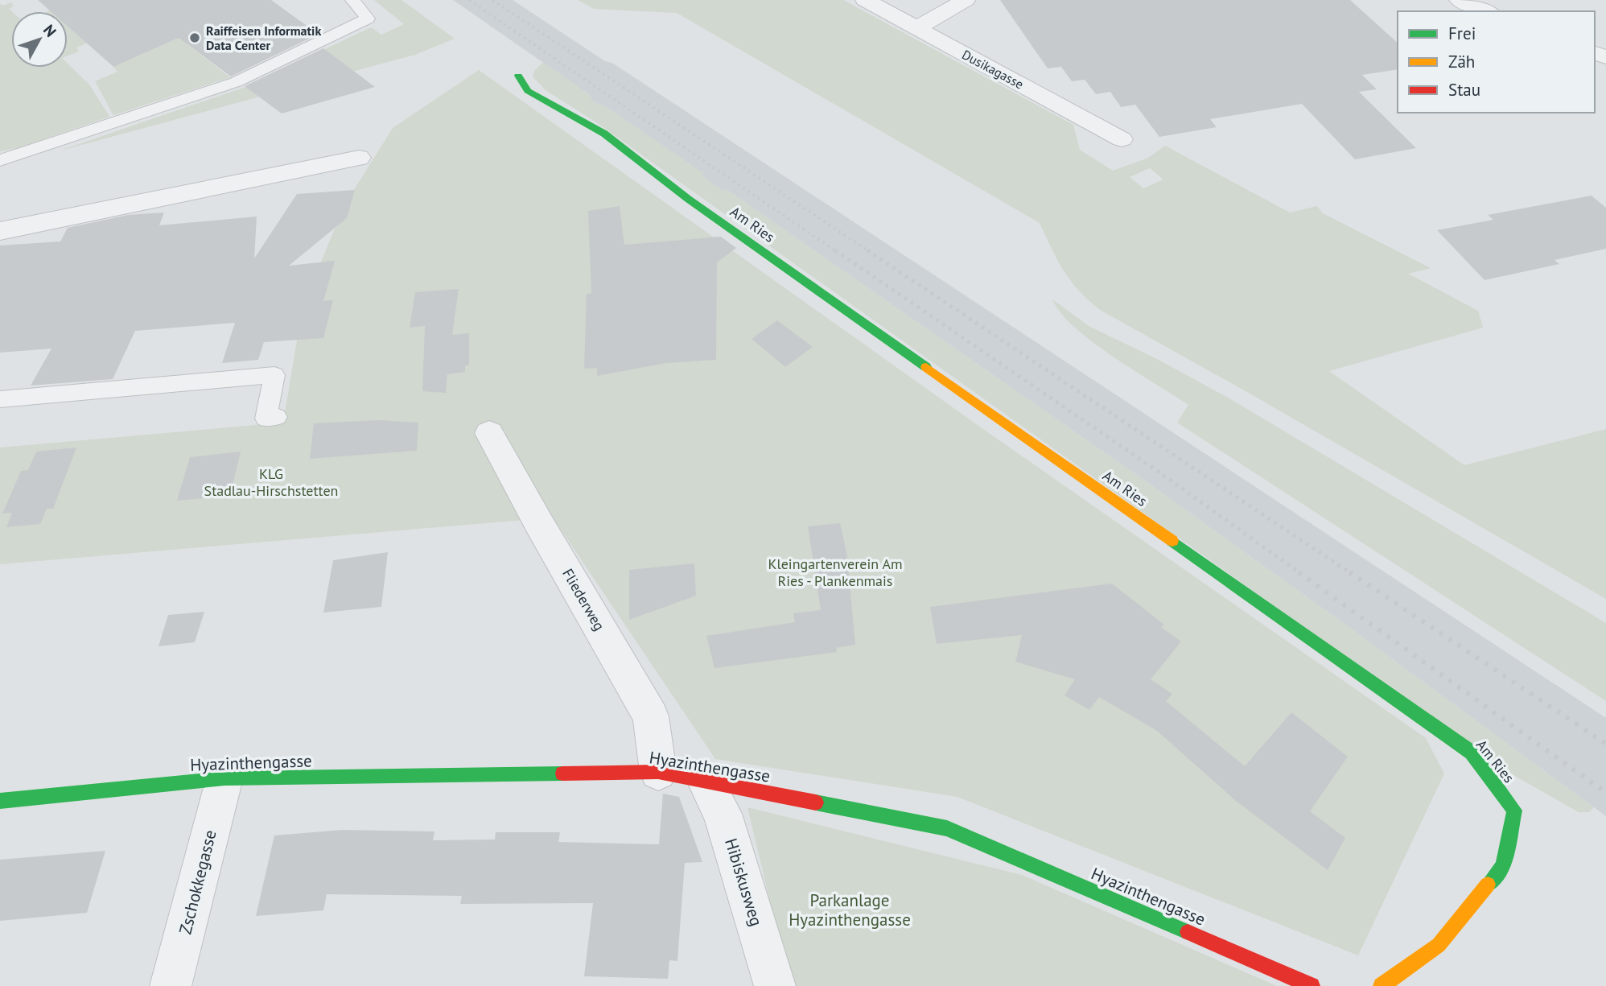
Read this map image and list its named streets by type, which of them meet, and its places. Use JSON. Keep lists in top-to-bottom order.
{
  "streets": {
    "street": [
      "Dusikagasse",
      "Am Ries",
      "Fliederweg",
      "Hyazinthengasse",
      "Zschokkegasse",
      "Hibiskusweg"
    ]
  },
  "crossings": [
    ["Fliederweg", "Hyazinthengasse"],
    ["Hyazinthengasse", "Zschokkegasse"],
    ["Hyazinthengasse", "Hibiskusweg"]
  ],
  "parks": ["KLG Stadlau-Hirschstetten", "Kleingartenverein Am Ries - Plankenmais", "Parkanlage Hyazinthengasse"],
  "places": ["Raiffeisen Informatik Data Center"],
  "legend": ["Frei", "Zäh", "Stau"],
  "north": "top right"
}
